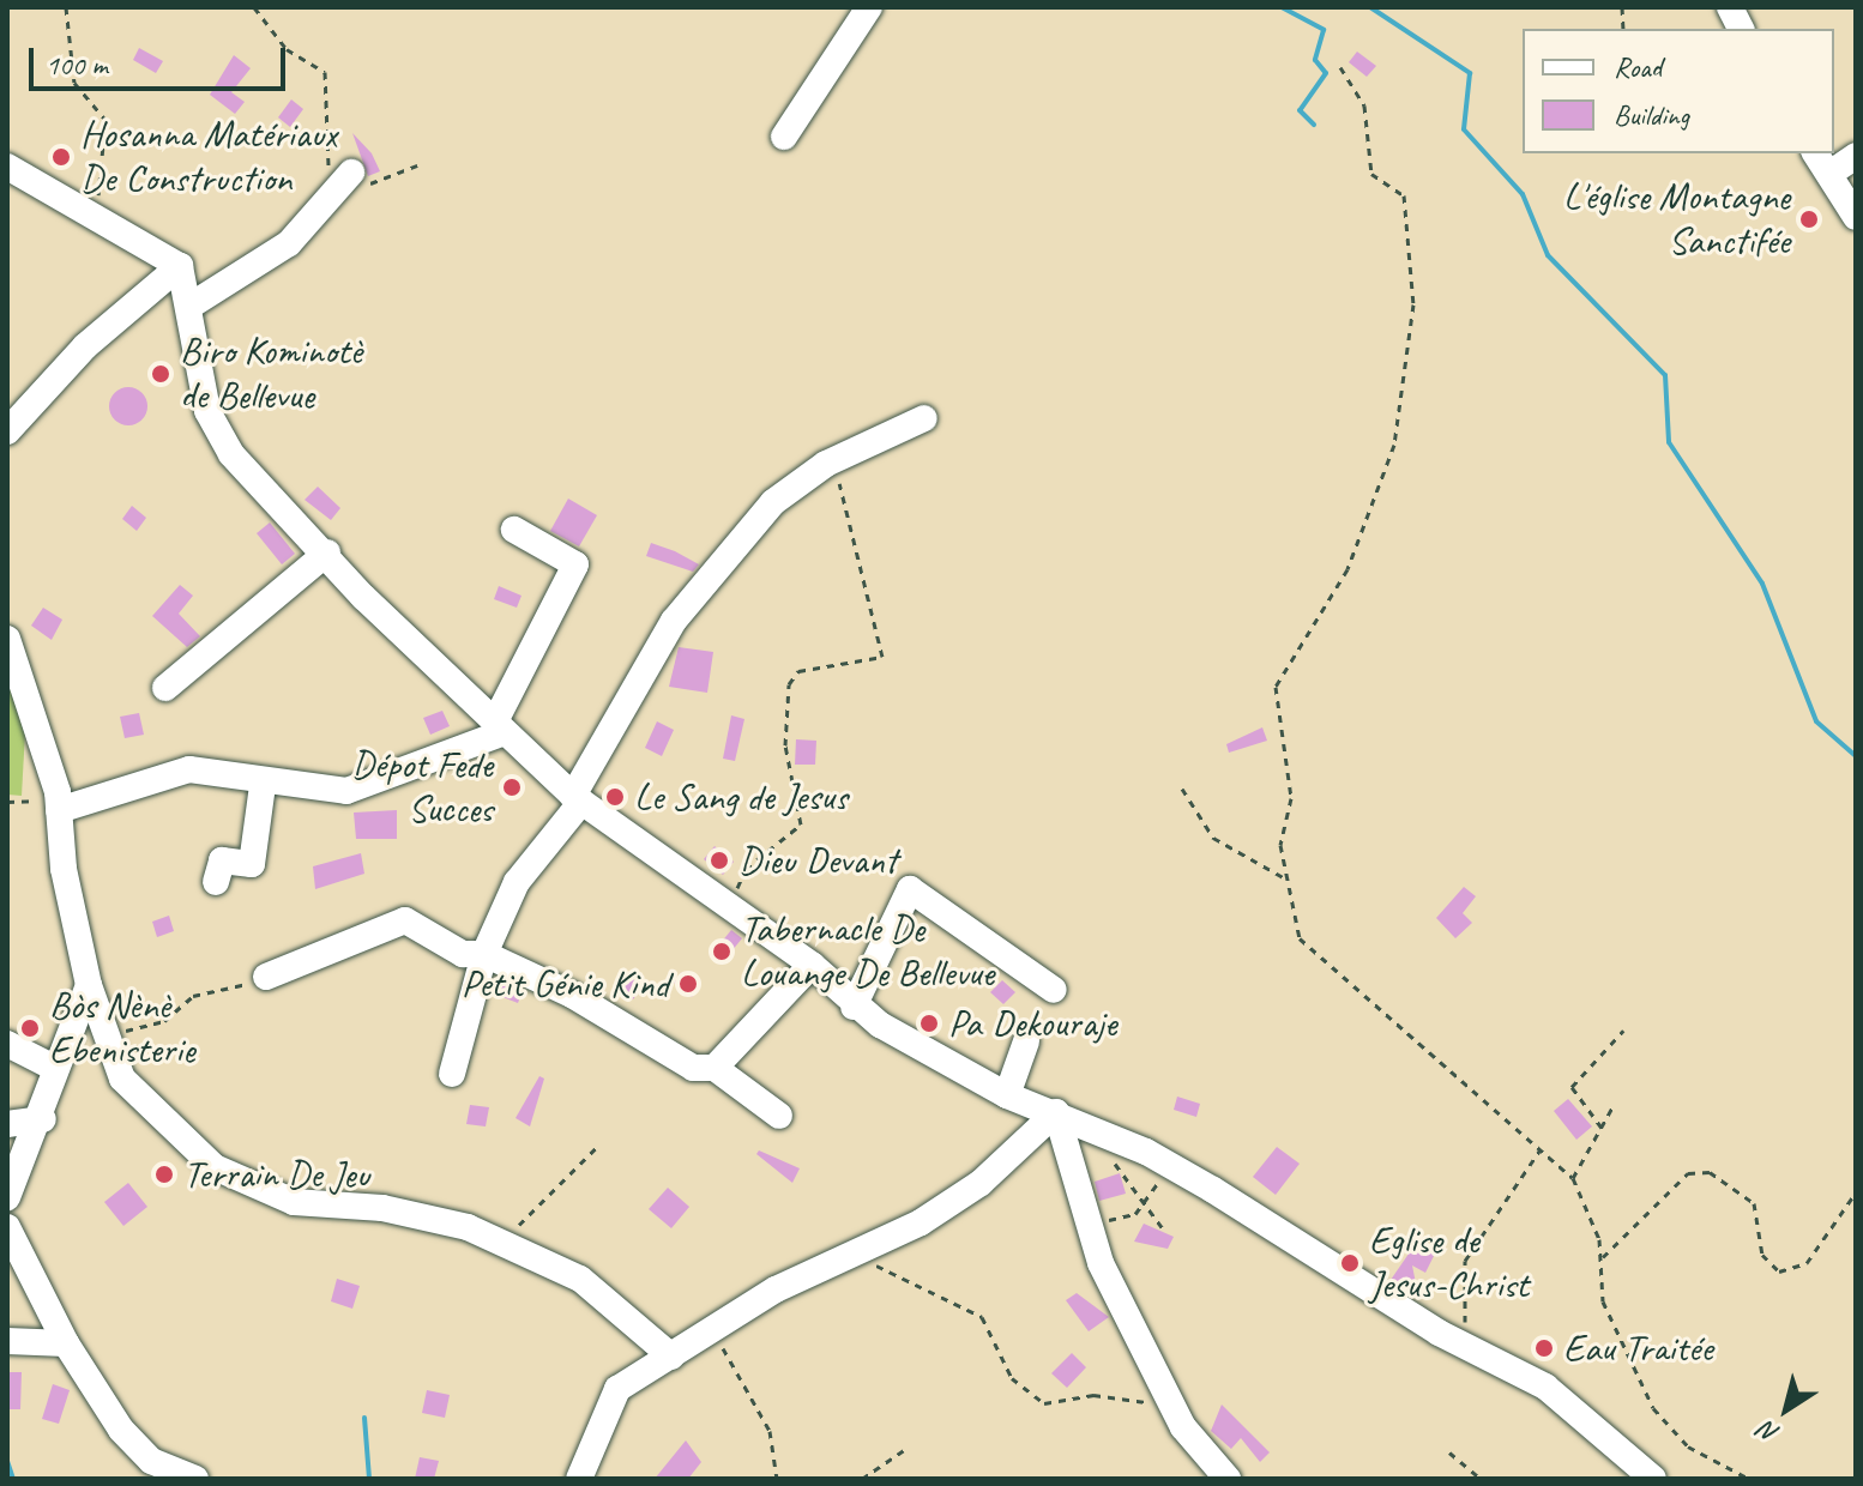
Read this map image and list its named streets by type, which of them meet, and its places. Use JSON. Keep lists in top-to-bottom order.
{
  "places": [
    "Hosanna Matériaux De Construction",
    "L'église Montagne Sanctifée",
    "Biro Kominotè de Bellevue",
    "Dépot Fede Succes",
    "Le Sang de Jesus",
    "Dieu Devant",
    "Tabernacle De Louange De Bellevue",
    "Petit Génie Kind",
    "Pa Dekouraje",
    "Bòs Nènè Ebenisterie",
    "Terrain De Jeu",
    "Eglise de Jesus-Christ",
    "Eau Traitée"
  ],
  "legend": ["Road", "Building"],
  "scale_bar": "100 m",
  "north": "bottom left"
}
